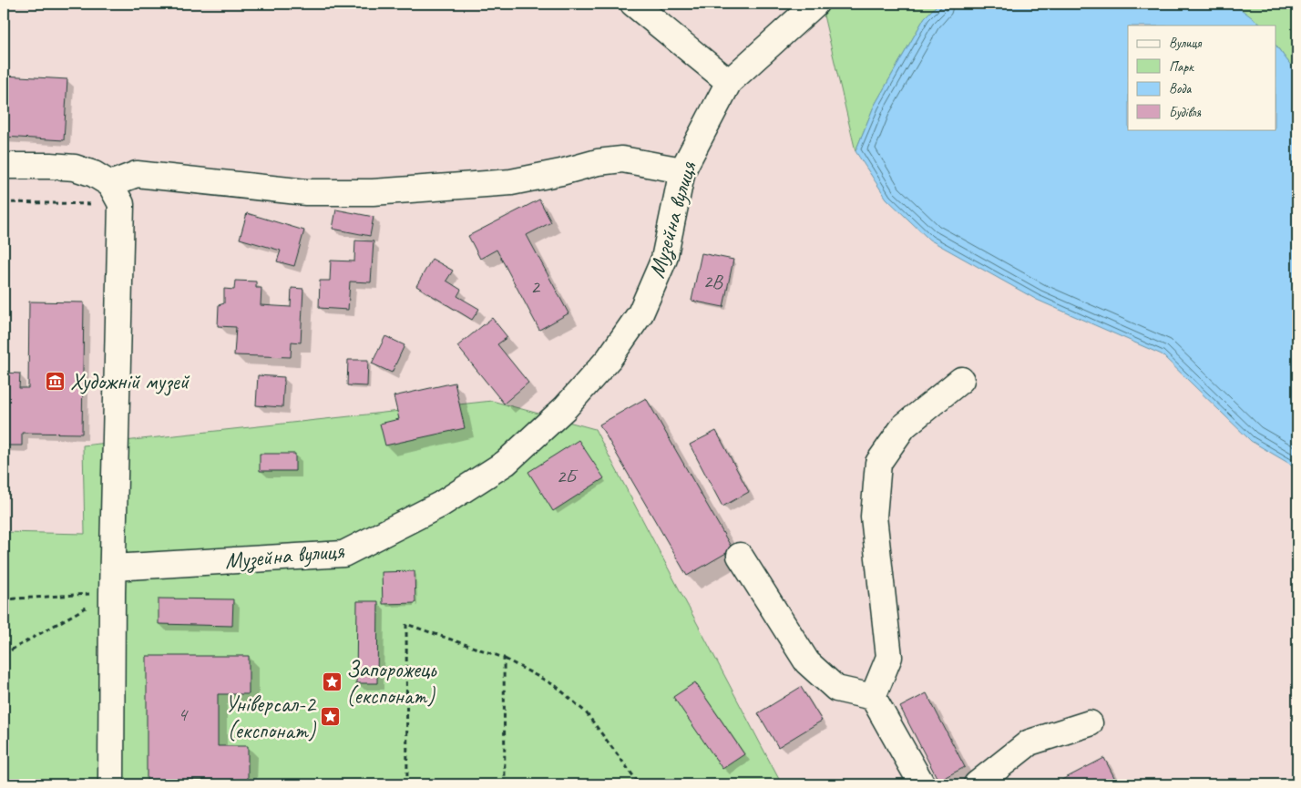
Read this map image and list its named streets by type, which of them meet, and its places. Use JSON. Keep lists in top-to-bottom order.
{
  "streets": {
    "street": ["Музейна вулиця"]
  },
  "places": {
    "museum": ["Художній музей"],
    "place": ["Запорожець (експонат)", "Універсал-2 (експонат)"]
  },
  "house_numbers": [
    "2В",
    "2",
    "2Б",
    "4"
  ],
  "legend": [
    "Вулиця",
    "Парк",
    "Вода",
    "Будівля"
  ]
}
